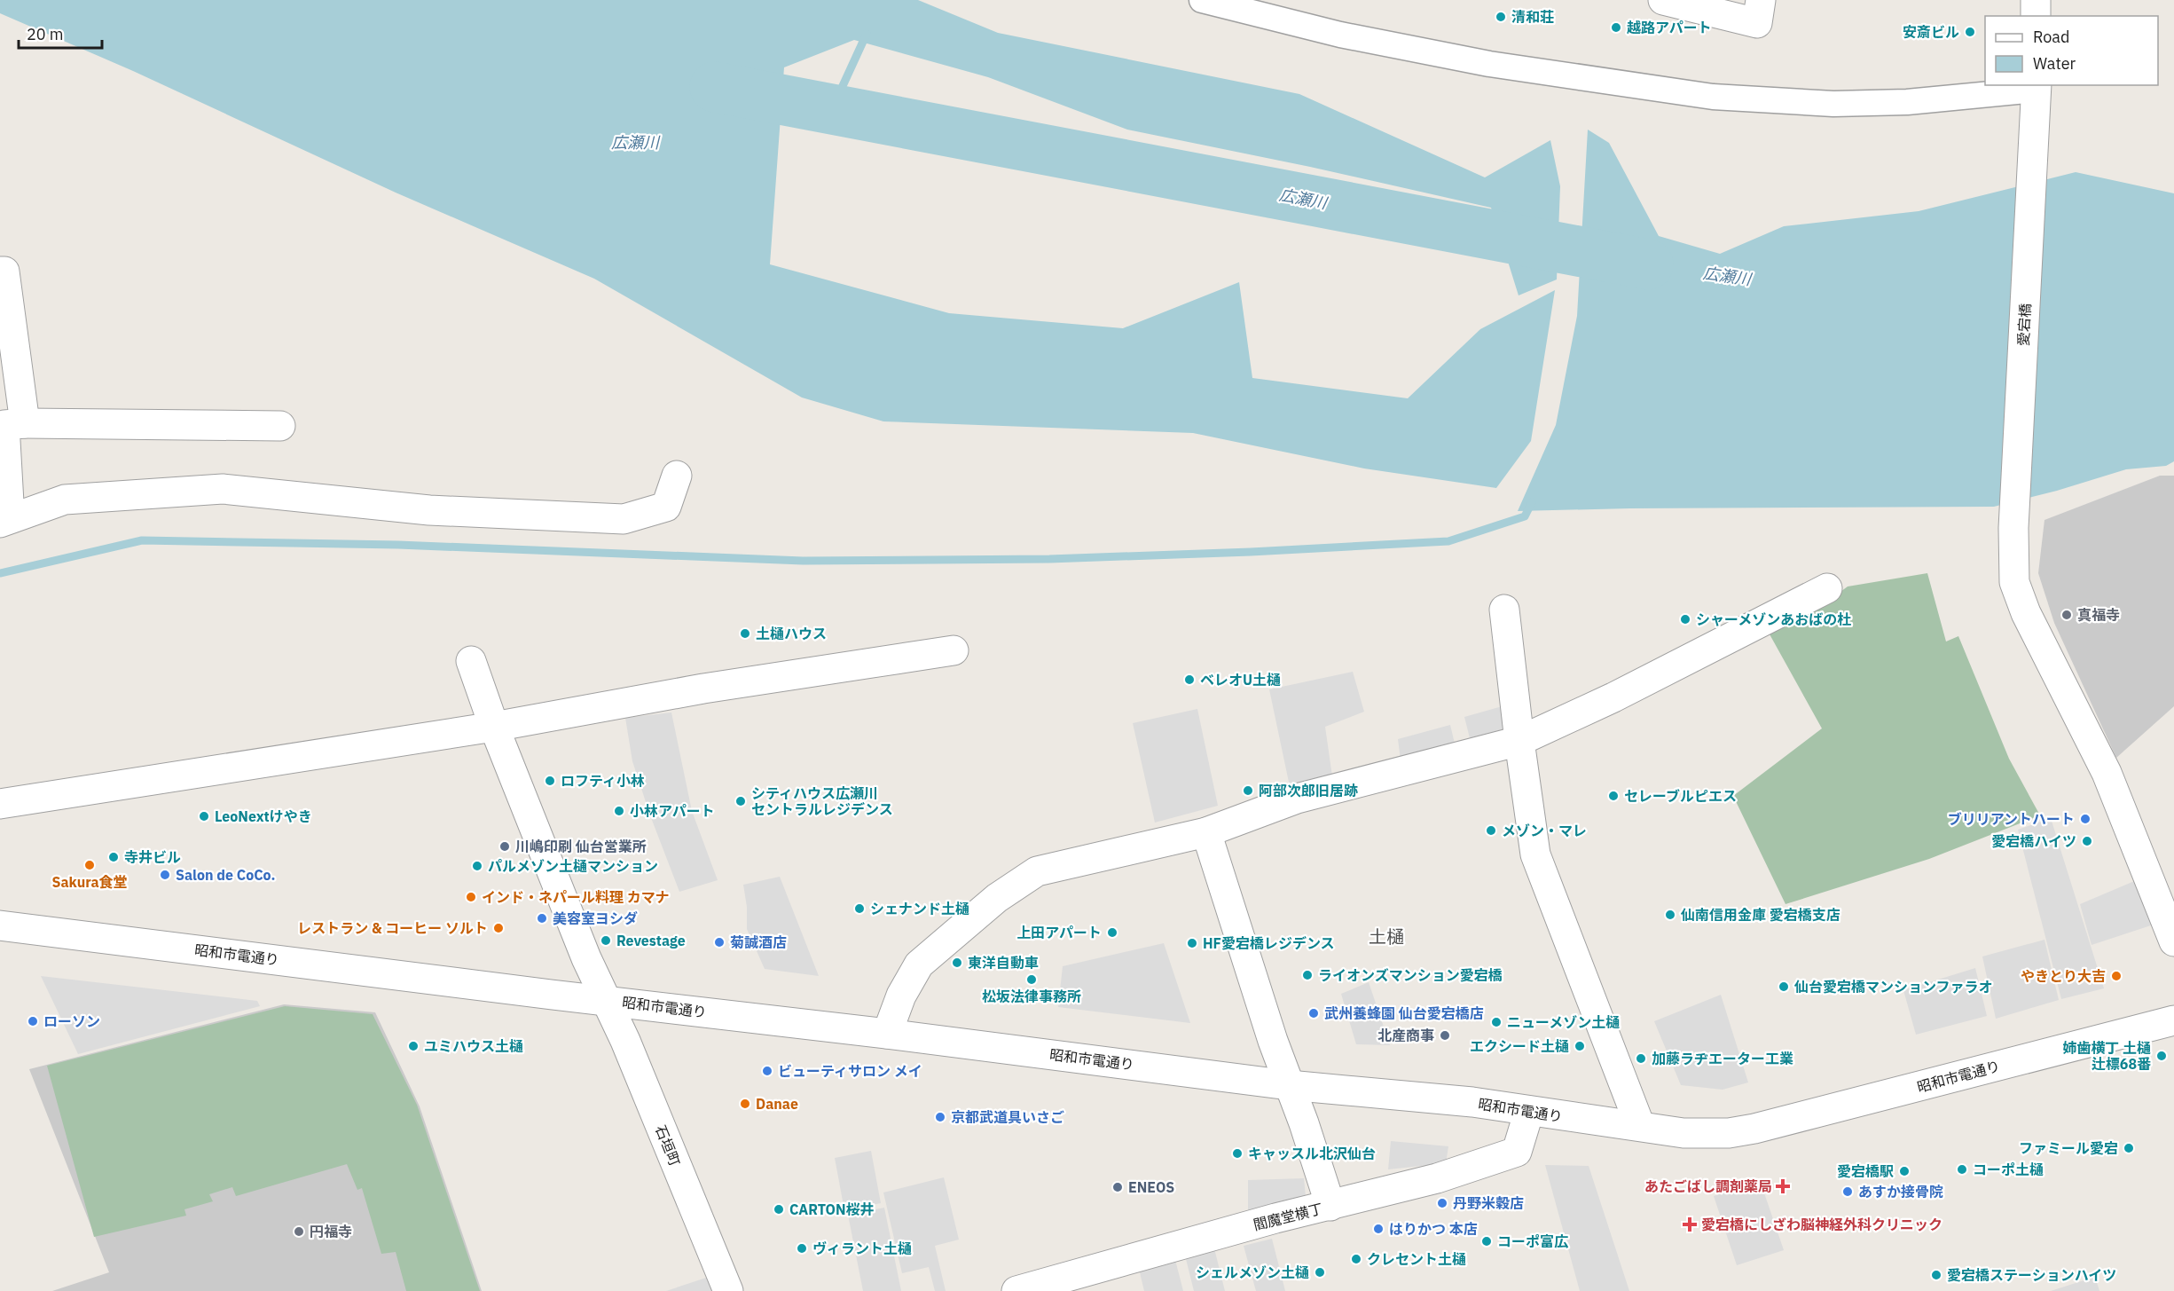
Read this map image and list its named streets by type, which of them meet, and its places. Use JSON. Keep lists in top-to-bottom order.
{
  "streets": {
    "street": [
      "愛宕橋",
      "昭和市電通り",
      "石垣町",
      "閻魔堂横丁"
    ]
  },
  "crossings": [
    ["昭和市電通り", "石垣町"],
    ["昭和市電通り", "閻魔堂横丁"]
  ],
  "districts": ["土樋"],
  "water": ["広瀬川"],
  "places": {
    "other": [
      "清和荘",
      "越路アパート",
      "安斎ビル",
      "真福寺",
      "シャーメゾンあおばの杜",
      "土樋ハウス",
      "ベレオU土樋",
      "ロフティ小林",
      "阿部次郎旧居跡",
      "セレーブルピエス",
      "シティハウス広瀬川 セントラルレジデンス",
      "小林アパート",
      "LeoNextけやき",
      "ブリリアントハート",
      "メゾン・マレ",
      "愛宕橋ハイツ",
      "川嶋印刷 仙台営業所",
      "寺井ビル",
      "Sakura食堂",
      "パルメゾン土樋マンション",
      "Salon de CoCo.",
      "インド・ネパール料理 カマナ",
      "シェナンド土樋",
      "仙南信用金庫 愛宕橋支店",
      "美容室ヨシダ",
      "レストラン & コーヒー ソルト",
      "上田アパート",
      "Revestage",
      "菊誠酒店",
      "HF愛宕橋レジデンス",
      "東洋自動車",
      "ライオンズマンション愛宕橋",
      "やきとり大吉",
      "松坂法律事務所",
      "仙台愛宕橋マンションファラオ",
      "武州養蜂園 仙台愛宕橋店",
      "ローソン",
      "ニューメゾン土樋",
      "北産商事",
      "ユミハウス土樋",
      "エクシード土樋",
      "姉歯横丁 土樋 辻標68番",
      "加藤ラヂエーター工業",
      "ビューティサロン メイ",
      "Danae",
      "京都武道具いさご",
      "ファミール愛宕",
      "キャッスル北沢仙台",
      "コーポ土樋",
      "愛宕橋駅",
      "ENEOS",
      "あすか接骨院",
      "丹野米穀店",
      "CARTON桜井",
      "はりかつ 本店",
      "円福寺",
      "コーポ富広",
      "ヴィラント土樋",
      "クレセント土樋",
      "シェルメゾン土樋",
      "愛宕橋ステーションハイツ"
    ],
    "health": ["あたごばし調剤薬局", "愛宕橋にしざわ脳神経外科クリニック"]
  },
  "legend": ["Road", "Water"],
  "scale_bar": "20 m"
}
